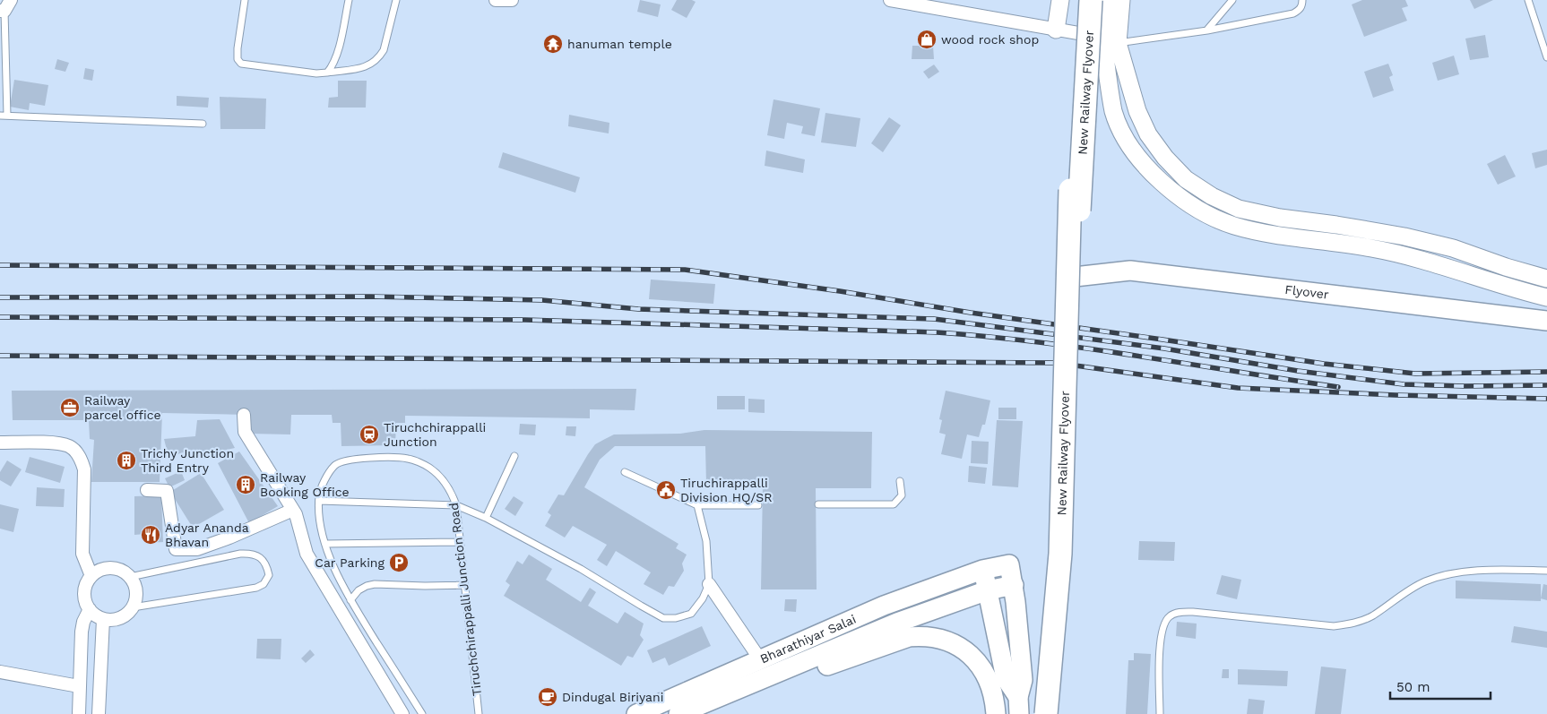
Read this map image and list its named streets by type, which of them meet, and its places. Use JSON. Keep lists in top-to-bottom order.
{
  "streets": {
    "highway": ["New Railway Flyover"],
    "main road": ["Flyover", "Bharathiyar Salai"],
    "lane": ["Tiruchchirappalli Junction Road"]
  },
  "crossings": [
    ["New Railway Flyover", "Flyover"]
  ],
  "places": {
    "shop": ["wood rock shop"],
    "temple": ["hanuman temple"],
    "office": ["Railway parcel office"],
    "station": ["Tiruchchirappalli Junction"],
    "building": ["Trichy Junction Third Entry", "Railway Booking Office"],
    "public building": ["Tiruchirappalli Division HQ/SR"],
    "restaurant": ["Adyar Ananda Bhavan"],
    "parking": ["Car Parking"],
    "cafe": ["Dindugal Biriyani"]
  },
  "scale_bar": "50 m"
}
